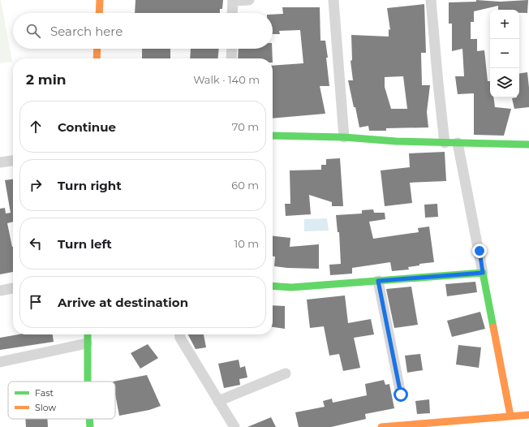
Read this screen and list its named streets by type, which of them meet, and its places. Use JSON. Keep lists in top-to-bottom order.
{
  "legend": ["Fast", "Slow"],
  "page": {
    "map_buttons": ["+", "−"],
    "search": "Search here",
    "heading": ["2 min", "Walk · 140 m"],
    "list": [
      ["Continue", "70 m"],
      ["Turn right", "60 m"],
      ["Turn left", "10 m"],
      "Arrive at destination"
    ]
  }
}
